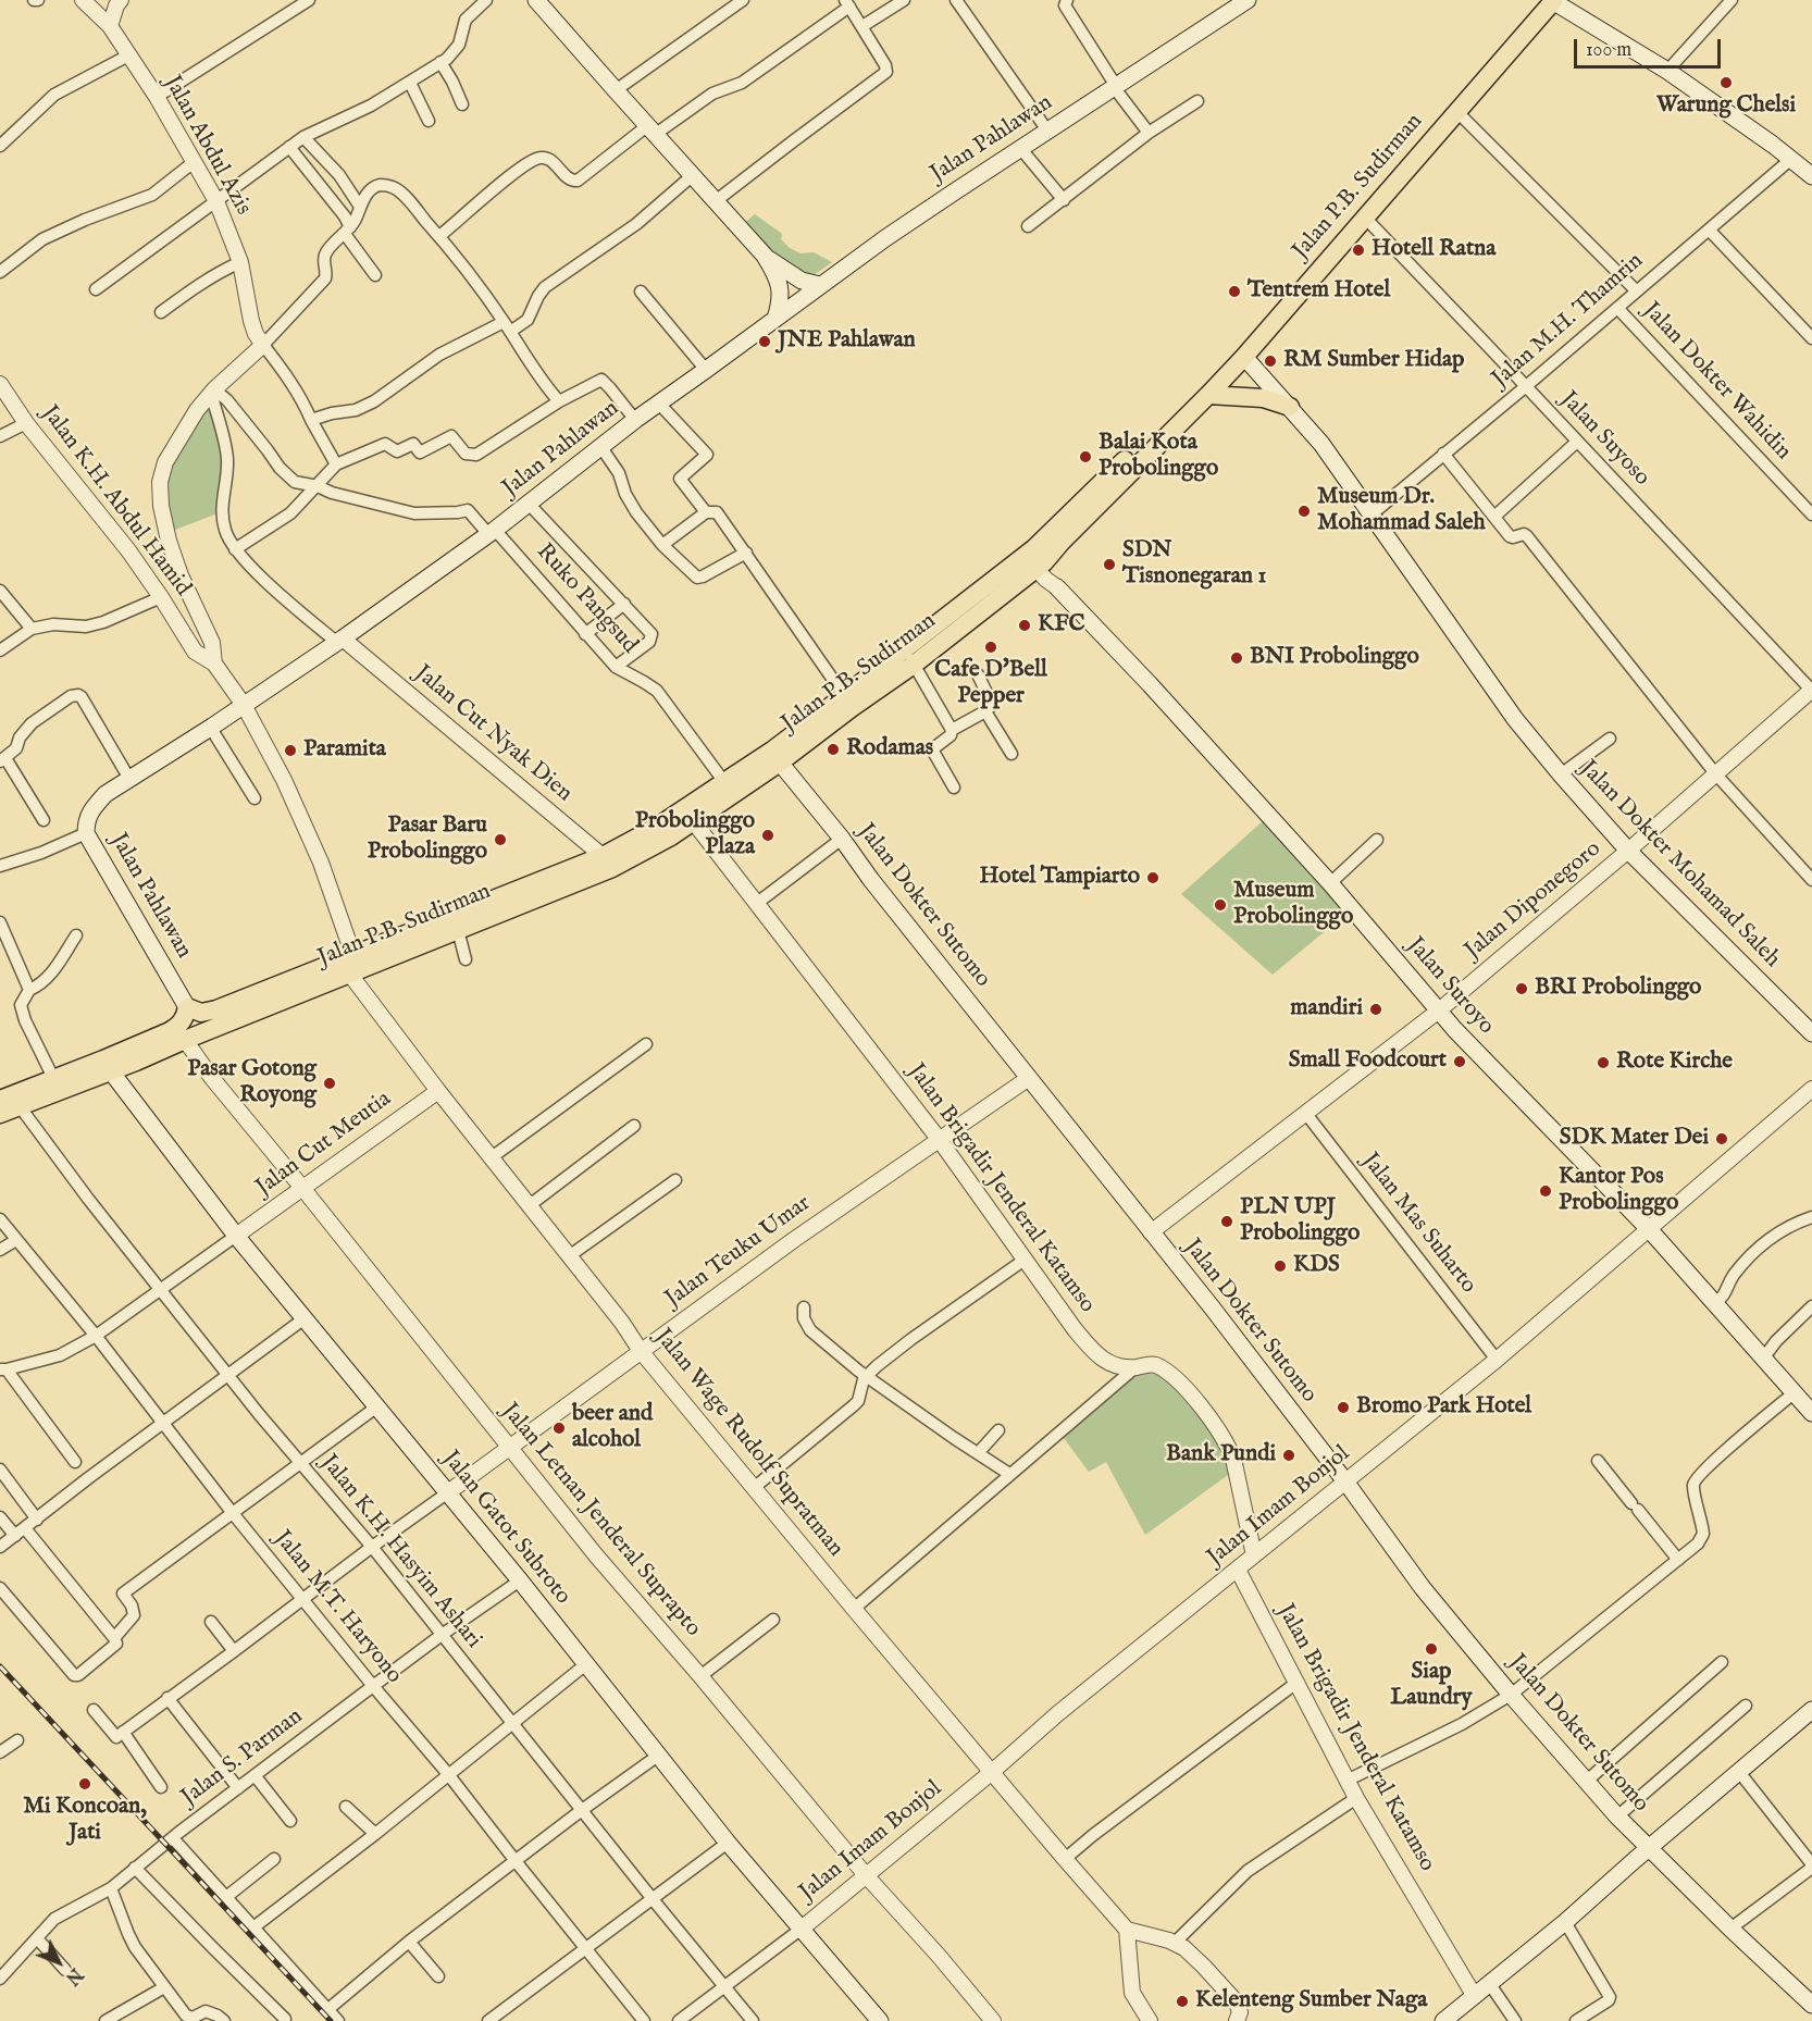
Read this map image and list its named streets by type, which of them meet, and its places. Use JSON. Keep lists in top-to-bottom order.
{
  "streets": {
    "main road": [
      "Jalan Pahlawan",
      "Jalan P.B. Sudirman",
      "Jalan Dokter Mohamad Saleh",
      "Jalan Dokter Sutomo",
      "Jalan Suroyo",
      "Jalan Gatot Subroto"
    ],
    "street": [
      "Jalan Abdul Azis",
      "Jalan M.H. Thamrin",
      "Jalan Dokter Wahidin",
      "Jalan Suyoso",
      "Jalan K.H. Abdul Hamid",
      "Ruko Pangsud",
      "Jalan Cut Nyak Dien",
      "Jalan Diponegoro",
      "Jalan Cut Meutia",
      "Jalan Brigadir Jenderal Katamso",
      "Jalan Mas Suharto",
      "Jalan Teuku Umar",
      "Jalan Wage Rudolf Supratman",
      "Jalan Imam Bonjol",
      "Jalan Letnan Jenderal Suprapto",
      "Jalan K.H. Hasyim Ashari",
      "Jalan M.T. Haryono",
      "Jalan S. Parman"
    ]
  },
  "crossings": [
    ["Jalan Pahlawan", "Jalan P.B. Sudirman"],
    ["Jalan Pahlawan", "Jalan K.H. Abdul Hamid"],
    ["Jalan Pahlawan", "Ruko Pangsud"],
    ["Jalan Pahlawan", "Jalan Cut Nyak Dien"],
    ["Jalan P.B. Sudirman", "Jalan Suyoso"],
    ["Jalan P.B. Sudirman", "Jalan K.H. Abdul Hamid"],
    ["Jalan P.B. Sudirman", "Ruko Pangsud"],
    ["Jalan P.B. Sudirman", "Jalan Cut Nyak Dien"],
    ["Jalan P.B. Sudirman", "Jalan Dokter Mohamad Saleh"],
    ["Jalan P.B. Sudirman", "Jalan Dokter Sutomo"],
    ["Jalan P.B. Sudirman", "Jalan Suroyo"],
    ["Jalan P.B. Sudirman", "Jalan Brigadir Jenderal Katamso"],
    ["Jalan P.B. Sudirman", "Jalan Wage Rudolf Supratman"],
    ["Jalan P.B. Sudirman", "Jalan Letnan Jenderal Suprapto"],
    ["Jalan P.B. Sudirman", "Jalan Gatot Subroto"],
    ["Jalan P.B. Sudirman", "Jalan K.H. Hasyim Ashari"],
    ["Jalan M.H. Thamrin", "Jalan Dokter Wahidin"],
    ["Jalan M.H. Thamrin", "Jalan Suyoso"],
    ["Jalan M.H. Thamrin", "Jalan Dokter Mohamad Saleh"],
    ["Jalan Suyoso", "Jalan Diponegoro"],
    ["Jalan K.H. Abdul Hamid", "Jalan Wage Rudolf Supratman"],
    ["Jalan Dokter Mohamad Saleh", "Jalan Diponegoro"],
    ["Jalan Diponegoro", "Jalan Dokter Sutomo"],
    ["Jalan Diponegoro", "Jalan Suroyo"],
    ["Jalan Diponegoro", "Jalan Mas Suharto"],
    ["Jalan Dokter Sutomo", "Jalan Teuku Umar"],
    ["Jalan Dokter Sutomo", "Jalan Imam Bonjol"],
    ["Jalan Suroyo", "Jalan Imam Bonjol"],
    ["Jalan Cut Meutia", "Jalan Wage Rudolf Supratman"],
    ["Jalan Cut Meutia", "Jalan Letnan Jenderal Suprapto"],
    ["Jalan Cut Meutia", "Jalan Gatot Subroto"],
    ["Jalan Brigadir Jenderal Katamso", "Jalan Teuku Umar"],
    ["Jalan Brigadir Jenderal Katamso", "Jalan Imam Bonjol"],
    ["Jalan Mas Suharto", "Jalan Imam Bonjol"],
    ["Jalan Teuku Umar", "Jalan Wage Rudolf Supratman"],
    ["Jalan Teuku Umar", "Jalan Letnan Jenderal Suprapto"],
    ["Jalan Teuku Umar", "Jalan Gatot Subroto"],
    ["Jalan Wage Rudolf Supratman", "Jalan Imam Bonjol"],
    ["Jalan Imam Bonjol", "Jalan Letnan Jenderal Suprapto"],
    ["Jalan Imam Bonjol", "Jalan Gatot Subroto"],
    ["Jalan Gatot Subroto", "Jalan S. Parman"],
    ["Jalan K.H. Hasyim Ashari", "Jalan S. Parman"],
    ["Jalan M.T. Haryono", "Jalan S. Parman"]
  ],
  "places": [
    "Warung Chelsi",
    "Hotell Ratna",
    "Tentrem Hotel",
    "JNE Pahlawan",
    "RM Sumber Hidap",
    "Balai Kota Probolinggo",
    "Museum Dr. Mohammad Saleh",
    "SDN Tisnonegaran 1",
    "KFC",
    "Cafe D'Bell Pepper",
    "BNI Probolinggo",
    "Rodamas",
    "Paramita",
    "Probolinggo Plaza",
    "Pasar Baru Probolinggo",
    "Hotel Tampiarto",
    "Museum Probolinggo",
    "BRI Probolinggo",
    "mandiri",
    "Small Foodcourt",
    "Rote Kirche",
    "Pasar Gotong Royong",
    "SDK Mater Dei",
    "Kantor Pos Probolinggo",
    "PLN UPJ Probolinggo",
    "KDS",
    "Bromo Park Hotel",
    "beer and alcohol",
    "Bank Pundi",
    "Siap Laundry",
    "Mi Koncoan, Jati",
    "Kelenteng Sumber Naga"
  ],
  "scale_bar": "100 m",
  "north": "bottom right"
}
